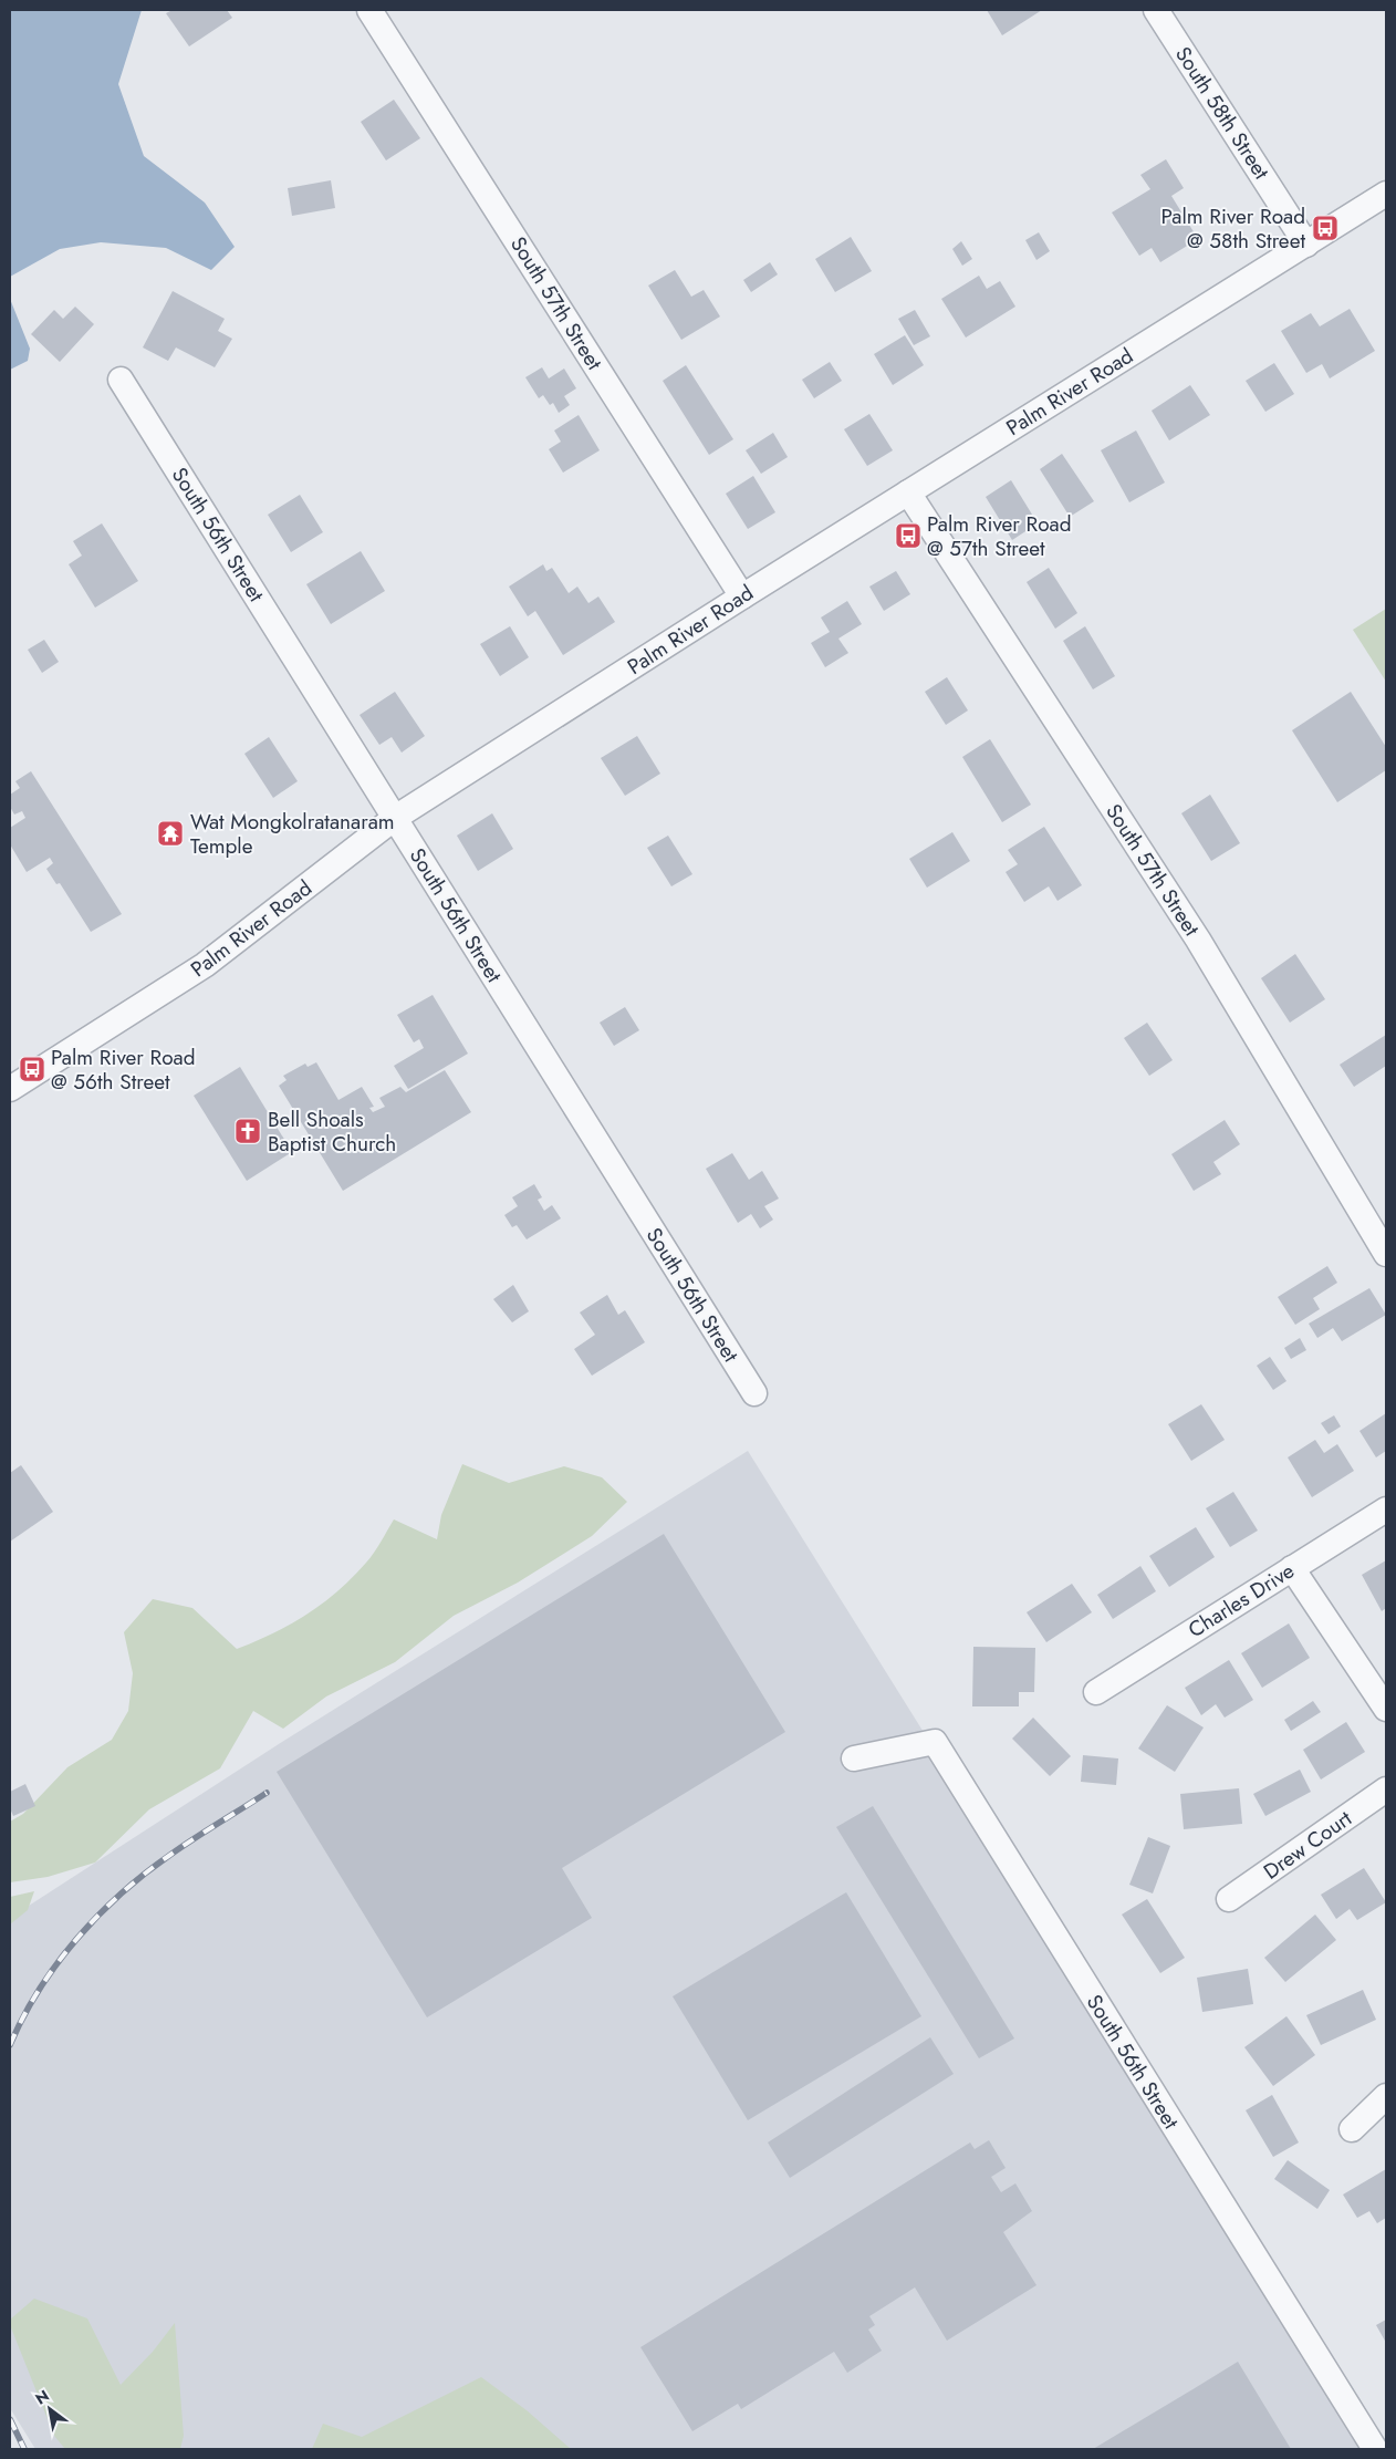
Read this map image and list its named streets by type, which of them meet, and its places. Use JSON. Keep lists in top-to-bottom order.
{
  "streets": {
    "street": [
      "South 58th Street",
      "South 57th Street",
      "Palm River Road",
      "South 56th Street",
      "Charles Drive",
      "Drew Court"
    ]
  },
  "crossings": [
    ["South 58th Street", "Palm River Road"],
    ["South 57th Street", "Palm River Road"],
    ["Palm River Road", "South 56th Street"]
  ],
  "places": {
    "bus stop": ["Palm River Road @ 58th Street", "Palm River Road @ 57th Street", "Palm River Road @ 56th Street"],
    "temple": ["Wat Mongkolratanaram Temple"],
    "church": ["Bell Shoals Baptist Church"]
  },
  "north": "top left"
}
